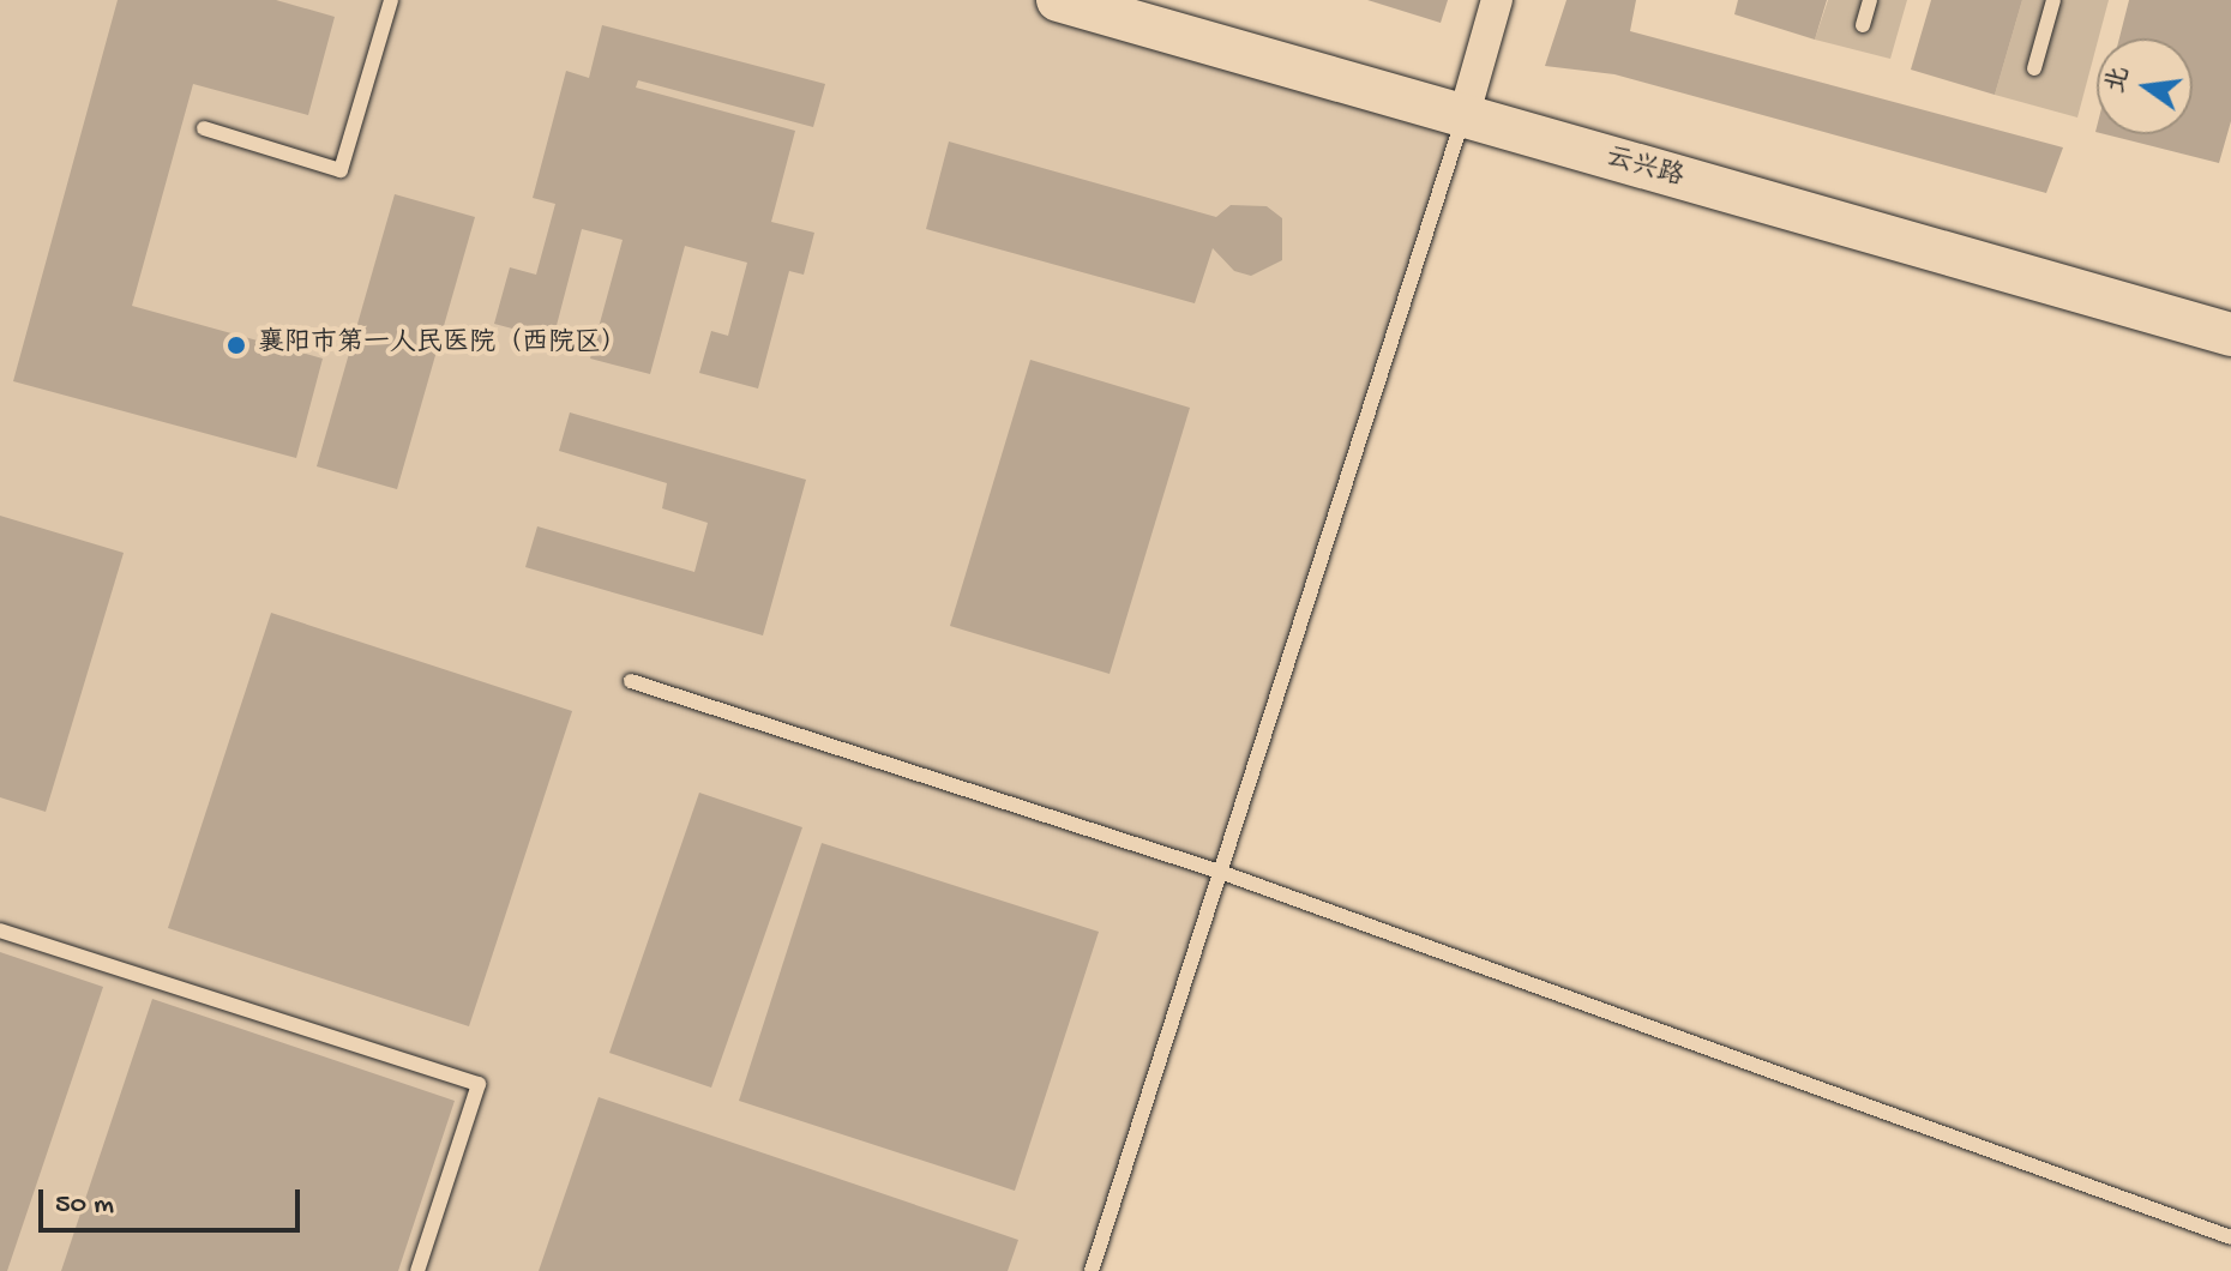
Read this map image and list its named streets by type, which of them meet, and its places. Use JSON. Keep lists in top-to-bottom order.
{
  "streets": {
    "main road": ["云兴路"]
  },
  "places": ["襄阳市第一人民医院（西院区）"],
  "scale_bar": "50 m",
  "north": "left"
}
